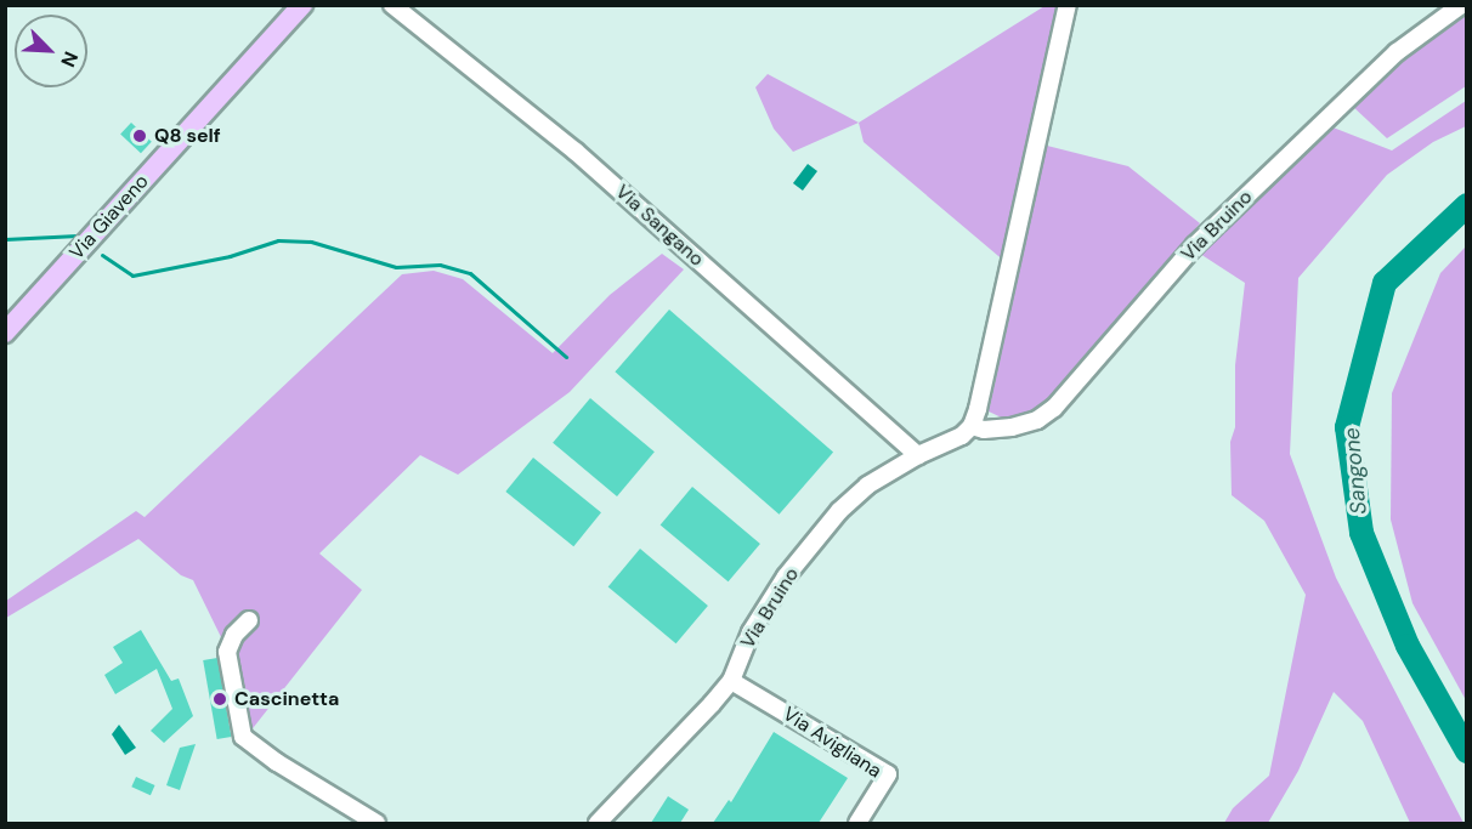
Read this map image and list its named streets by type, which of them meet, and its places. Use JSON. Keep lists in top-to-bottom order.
{
  "streets": {
    "main road": ["Via Giaveno"],
    "street": ["Via Sangano", "Via Bruino", "Via Avigliana"]
  },
  "crossings": [
    ["Via Sangano", "Via Bruino"],
    ["Via Bruino", "Via Avigliana"]
  ],
  "water": ["Sangone"],
  "places": ["Q8 self", "Cascinetta"],
  "north": "bottom right"
}
